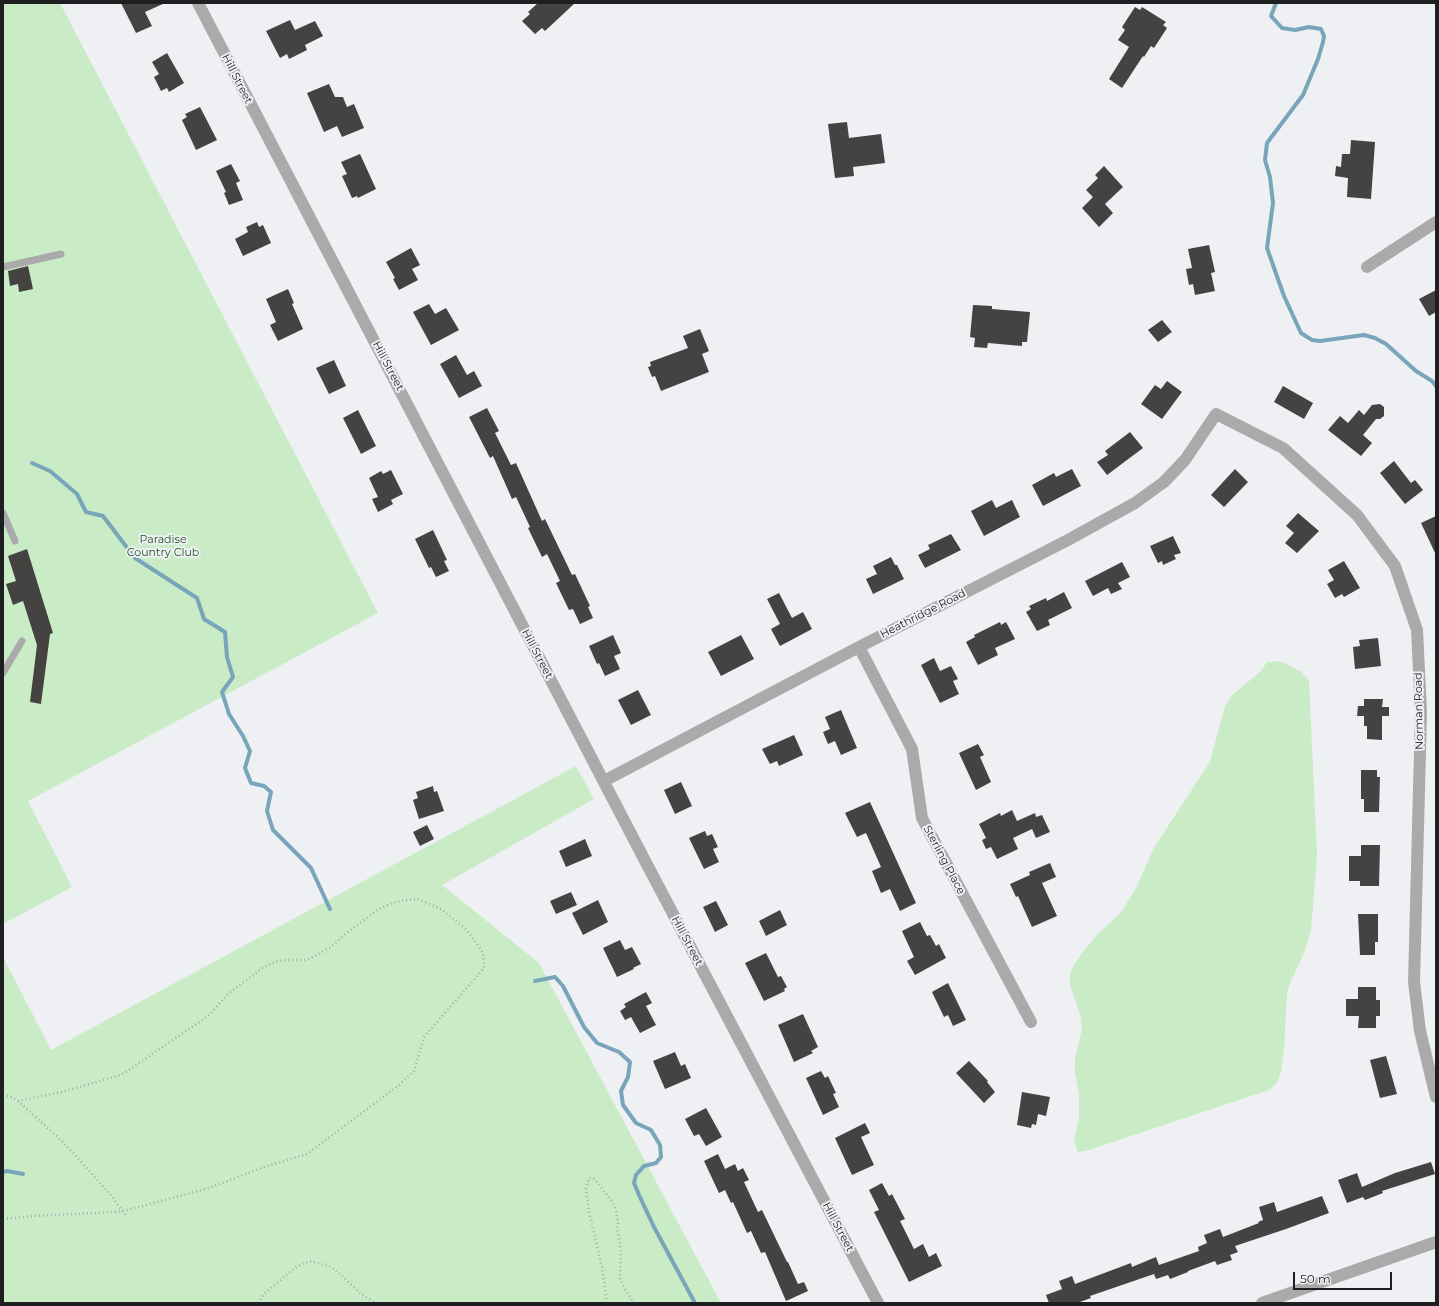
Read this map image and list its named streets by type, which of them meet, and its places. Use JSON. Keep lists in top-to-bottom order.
{
  "streets": {
    "street": [
      "Hill Street",
      "Heathridge Road",
      "Norman Road",
      "Sterling Place"
    ]
  },
  "crossings": [
    ["Hill Street", "Heathridge Road"],
    ["Heathridge Road", "Norman Road"],
    ["Heathridge Road", "Sterling Place"]
  ],
  "parks": ["Paradise Country Club"],
  "scale_bar": "50 m"
}
